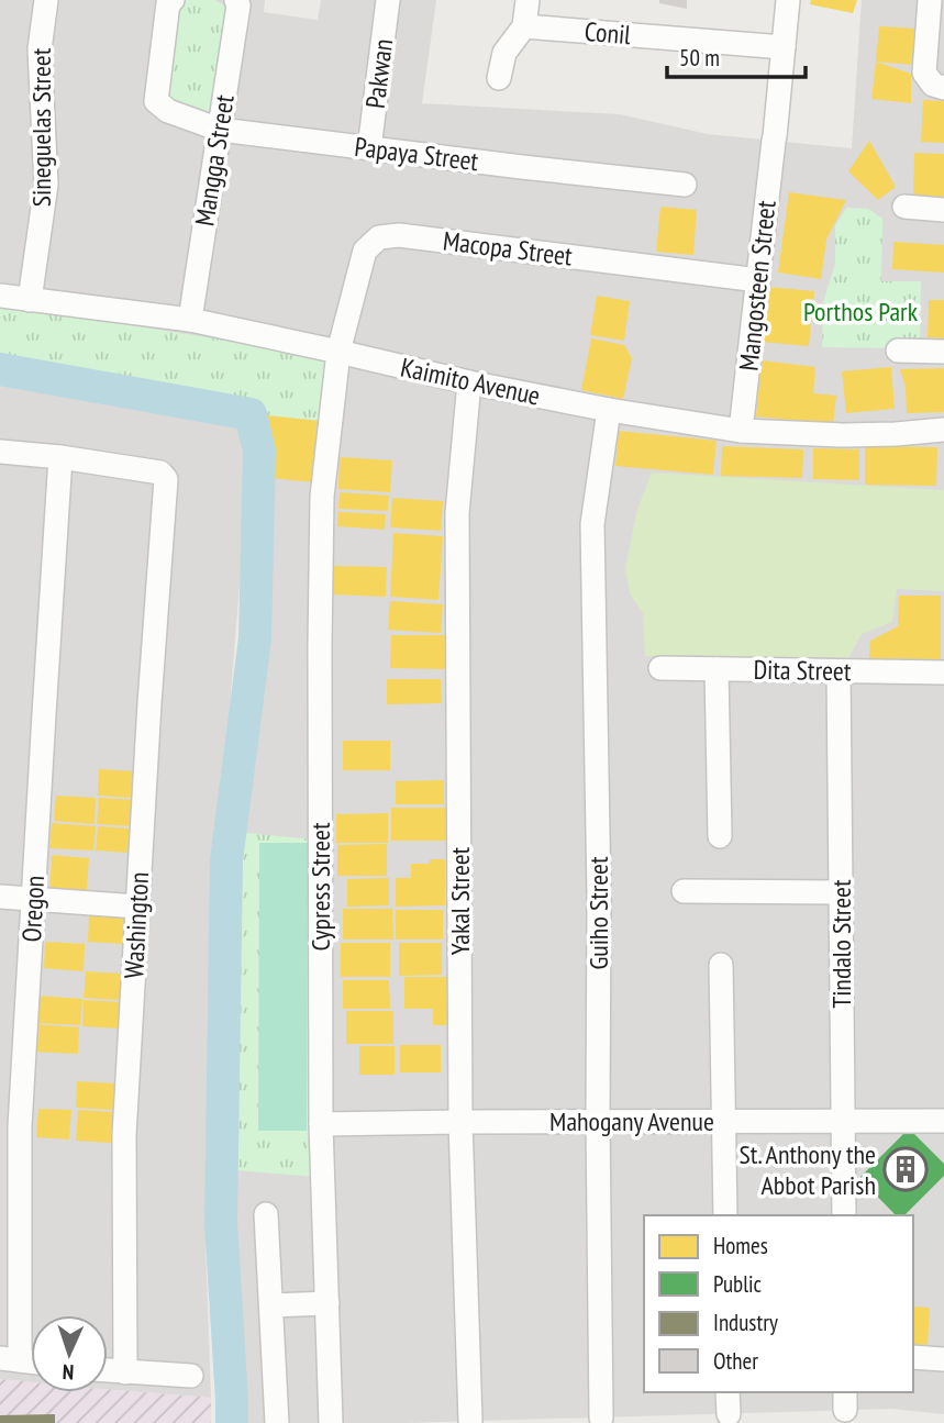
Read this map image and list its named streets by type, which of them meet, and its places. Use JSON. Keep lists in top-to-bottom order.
{
  "streets": {
    "street": [
      "Conil",
      "Pakwan",
      "Sineguelas Street",
      "Papaya Street",
      "Mangga Street",
      "Macopa Street",
      "Mangosteen Street",
      "Kaimito Avenue",
      "Dita Street",
      "Cypress Street",
      "Yakal Street",
      "Oregon",
      "Guiho Street",
      "Washington",
      "Tindalo Street",
      "Mahogany Avenue"
    ]
  },
  "crossings": [
    ["Conil", "Mangosteen Street"],
    ["Pakwan", "Papaya Street"],
    ["Sineguelas Street", "Kaimito Avenue"],
    ["Papaya Street", "Mangga Street"],
    ["Mangga Street", "Kaimito Avenue"],
    ["Macopa Street", "Mangosteen Street"],
    ["Macopa Street", "Kaimito Avenue"],
    ["Macopa Street", "Cypress Street"],
    ["Mangosteen Street", "Kaimito Avenue"],
    ["Kaimito Avenue", "Cypress Street"],
    ["Kaimito Avenue", "Yakal Street"],
    ["Kaimito Avenue", "Guiho Street"],
    ["Dita Street", "Tindalo Street"],
    ["Cypress Street", "Mahogany Avenue"],
    ["Yakal Street", "Mahogany Avenue"],
    ["Oregon", "Washington"],
    ["Guiho Street", "Mahogany Avenue"],
    ["Tindalo Street", "Mahogany Avenue"]
  ],
  "parks": ["Porthos Park"],
  "places": {
    "building": ["St. Anthony the Abbot Parish"]
  },
  "legend": [
    "Homes",
    "Public",
    "Industry",
    "Other"
  ],
  "scale_bar": "50 m",
  "north": "bottom"
}
